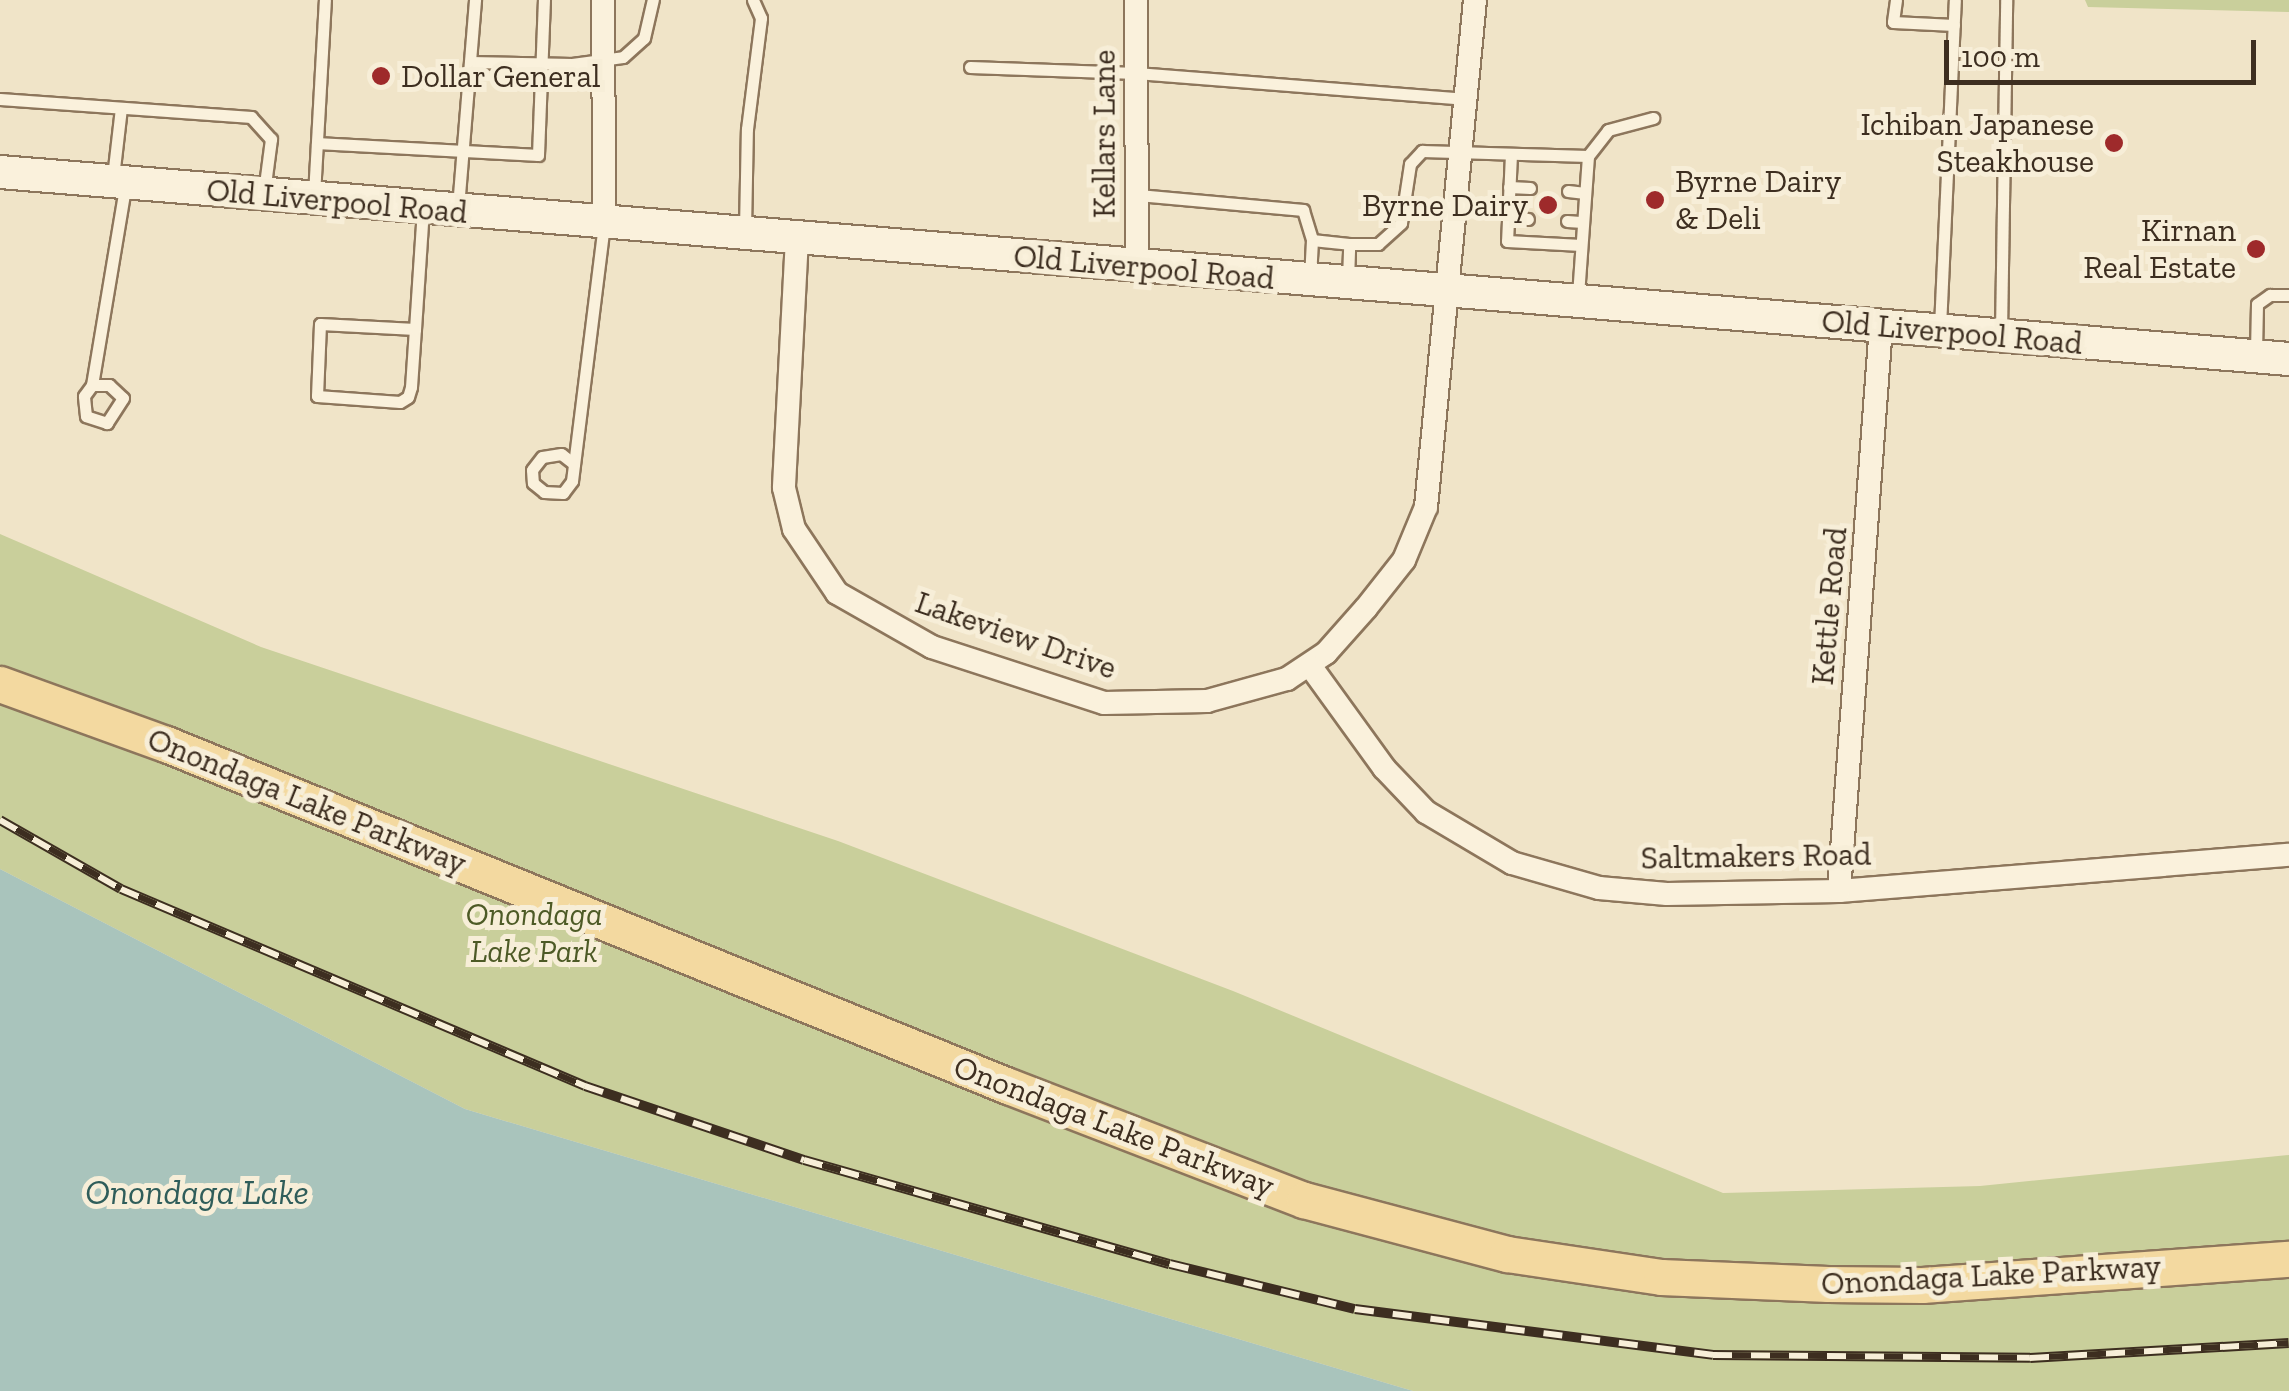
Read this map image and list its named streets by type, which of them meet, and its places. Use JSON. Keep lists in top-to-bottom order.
{
  "streets": {
    "main road": ["Old Liverpool Road", "Onondaga Lake Parkway"],
    "street": [
      "Kellars Lane",
      "Kettle Road",
      "Lakeview Drive",
      "Saltmakers Road"
    ]
  },
  "crossings": [
    ["Kellars Lane", "Old Liverpool Road"],
    ["Old Liverpool Road", "Kettle Road"],
    ["Old Liverpool Road", "Lakeview Drive"],
    ["Kettle Road", "Saltmakers Road"],
    ["Lakeview Drive", "Saltmakers Road"]
  ],
  "water": ["Onondaga Lake"],
  "parks": ["Onondaga Lake Park"],
  "places": [
    "Dollar General",
    "Ichiban Japanese Steakhouse",
    "Byrne Dairy & Deli",
    "Byrne Dairy",
    "Kirnan Real Estate"
  ],
  "scale_bar": "100 m"
}
